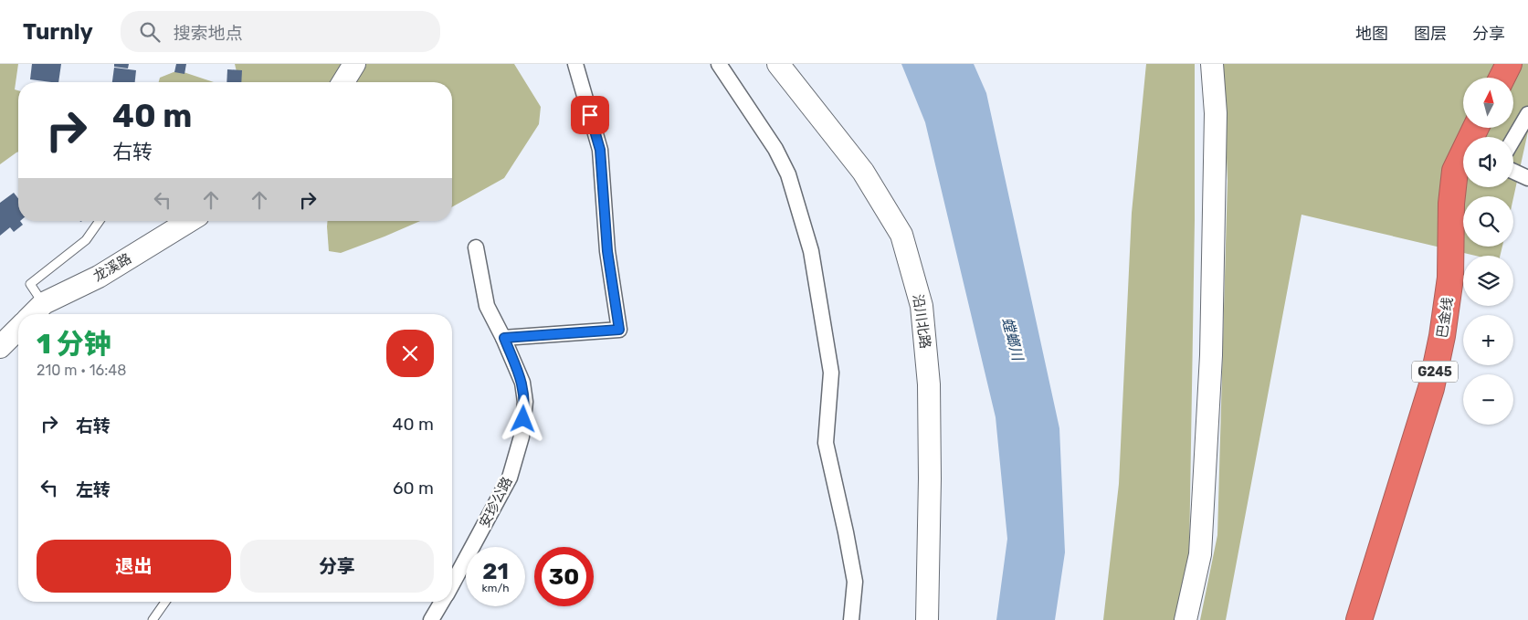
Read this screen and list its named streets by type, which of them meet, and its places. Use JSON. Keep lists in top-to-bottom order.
{
  "streets": {
    "highway": ["巴金线", "G245"],
    "main road": ["龙溪路", "沿川北路"],
    "street": ["安珍公路"]
  },
  "water": ["螳螂川"],
  "north": "top",
  "page": {
    "header": "Turnly",
    "search": "搜索地点",
    "nav": ["地图", "图层", "分享"],
    "map_buttons": ["+", "−"],
    "turn": ["40 m", "右转"],
    "heading": ["1 分钟", "210 m · 16:48"],
    "list": [
      {
        "name": "右转",
        "value": "40 m"
      },
      {
        "name": "左转",
        "value": "60 m"
      }
    ],
    "buttons": ["退出", "分享"],
    "speed": "21 km/h",
    "limit": "30"
  }
}
